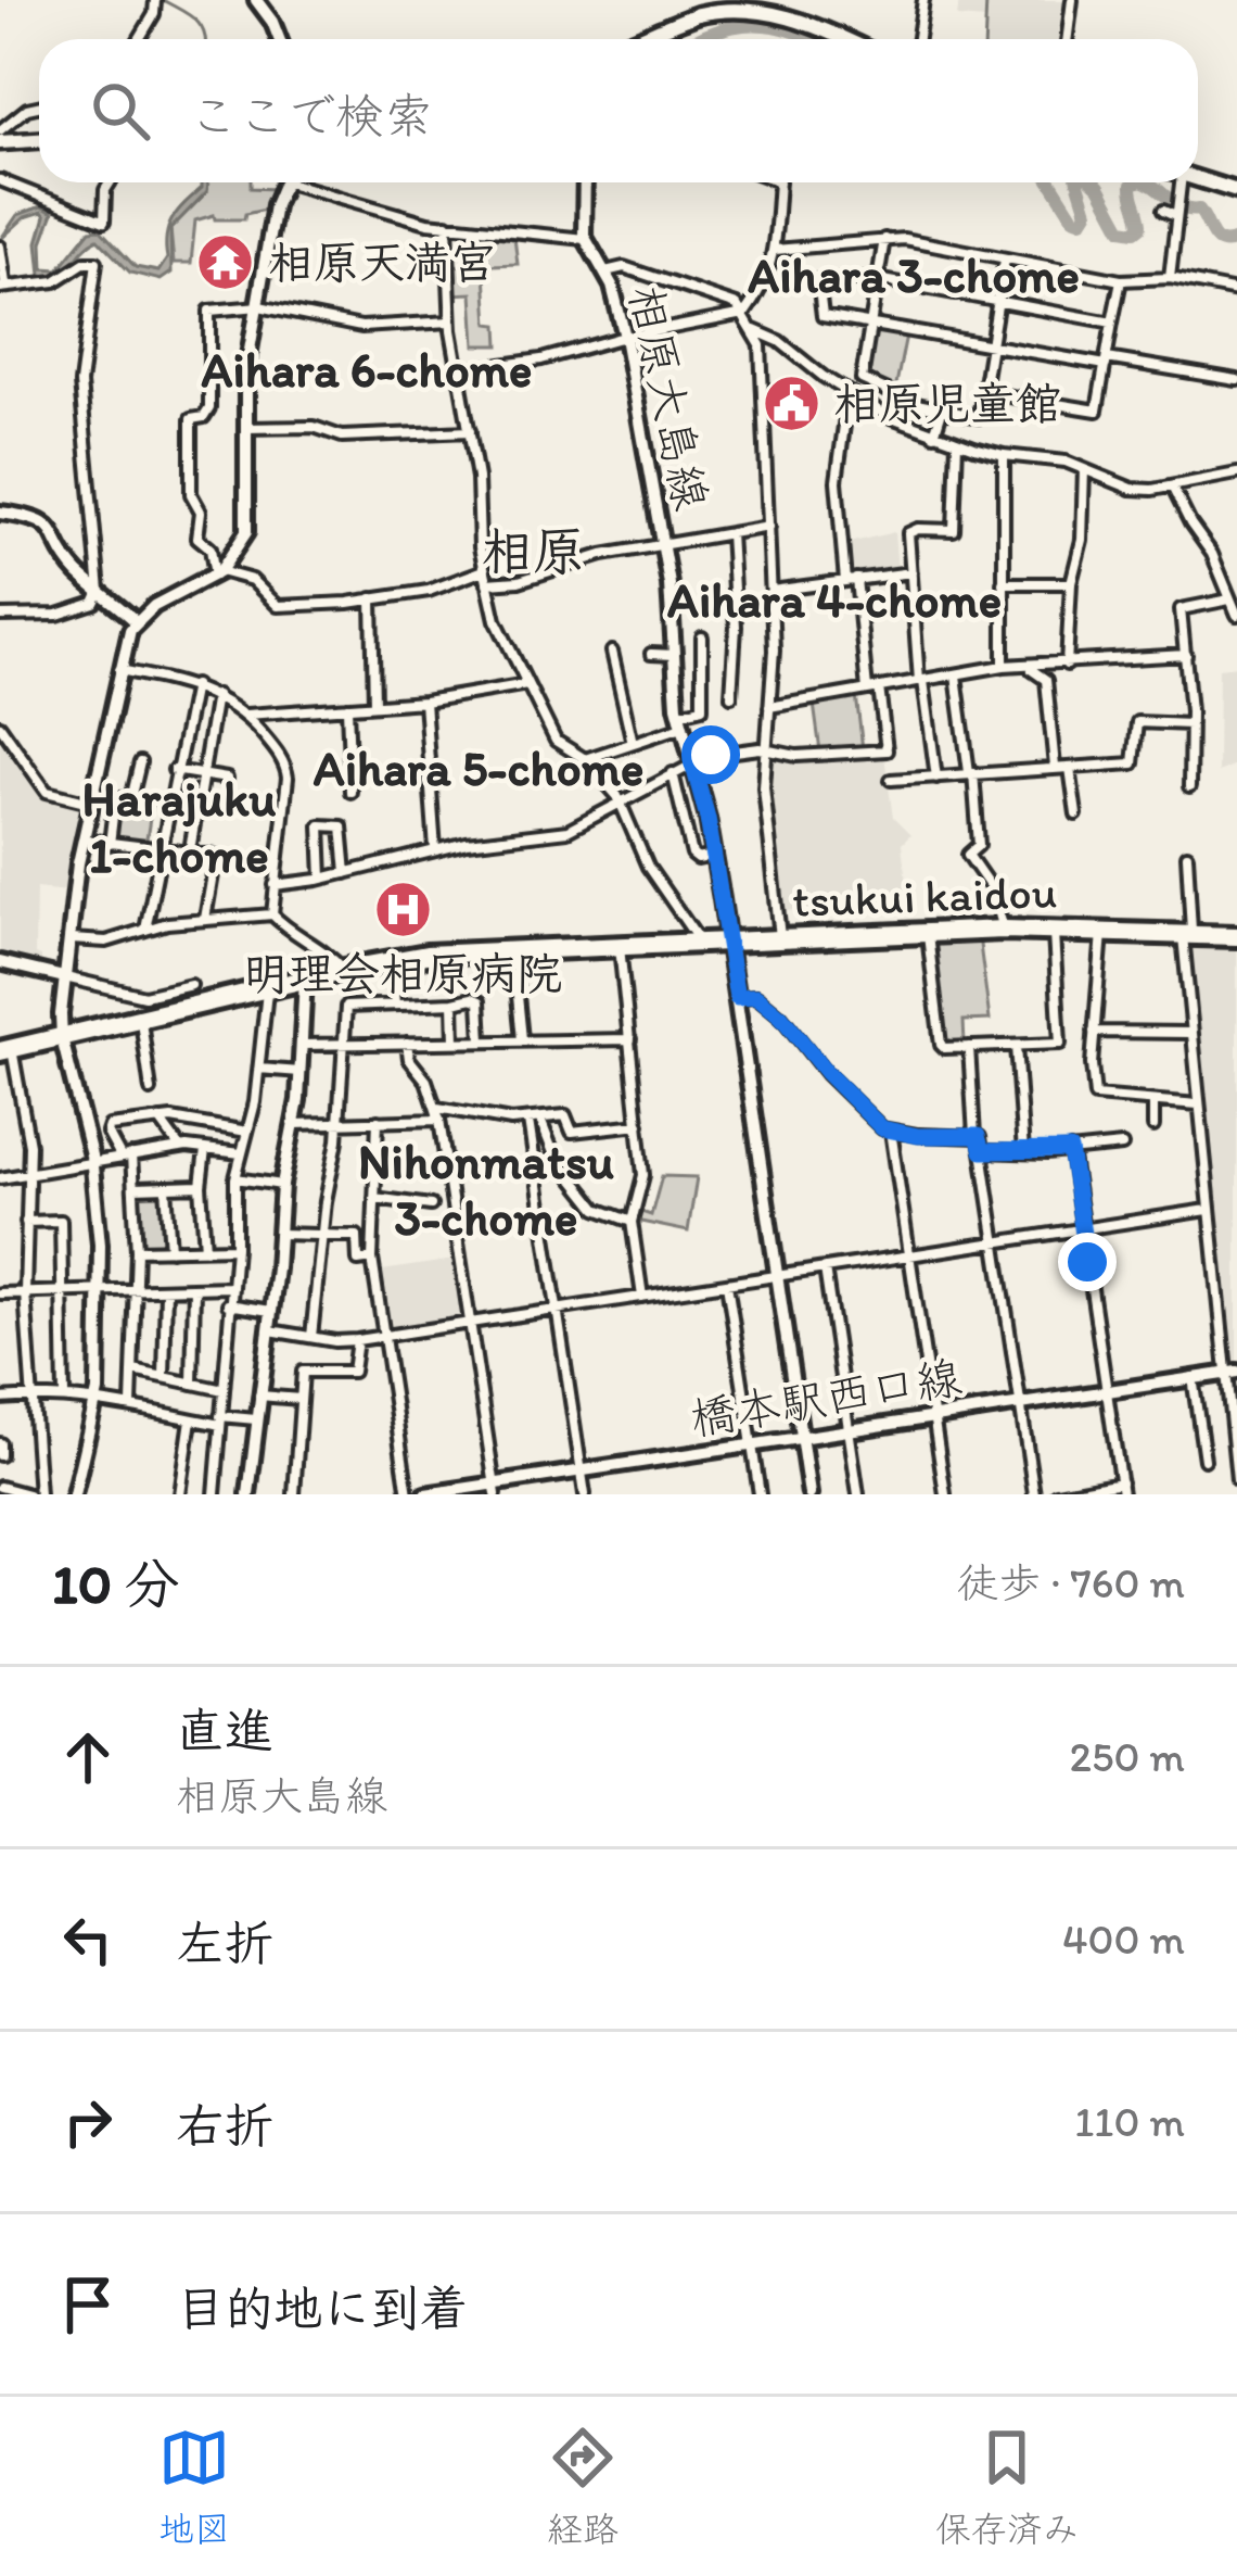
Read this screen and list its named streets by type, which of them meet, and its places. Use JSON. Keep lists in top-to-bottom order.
{
  "streets": {
    "highway": ["tsukui kaidou"],
    "street": ["相原大島線", "橋本駅西口線"]
  },
  "crossings": [
    ["相原大島線", "tsukui kaidou"],
    ["相原大島線", "橋本駅西口線"]
  ],
  "districts": [
    "Aihara 3-chome",
    "Aihara 6-chome",
    "相原",
    "Aihara 4-chome",
    "Aihara 5-chome",
    "Harajuku 1-chome",
    "Nihonmatsu 3-chome"
  ],
  "places": {
    "temple": ["相原天満宮"],
    "public building": ["相原児童館"],
    "hospital": ["明理会相原病院"]
  },
  "page": {
    "search": "ここで検索",
    "heading": ["10 分", "徒歩 · 760 m"],
    "list": [
      ["直進", "相原大島線", "250 m"],
      ["左折", "400 m"],
      ["右折", "110 m"],
      "目的地に到着"
    ],
    "nav": ["地図", "経路", "保存済み"]
  }
}
